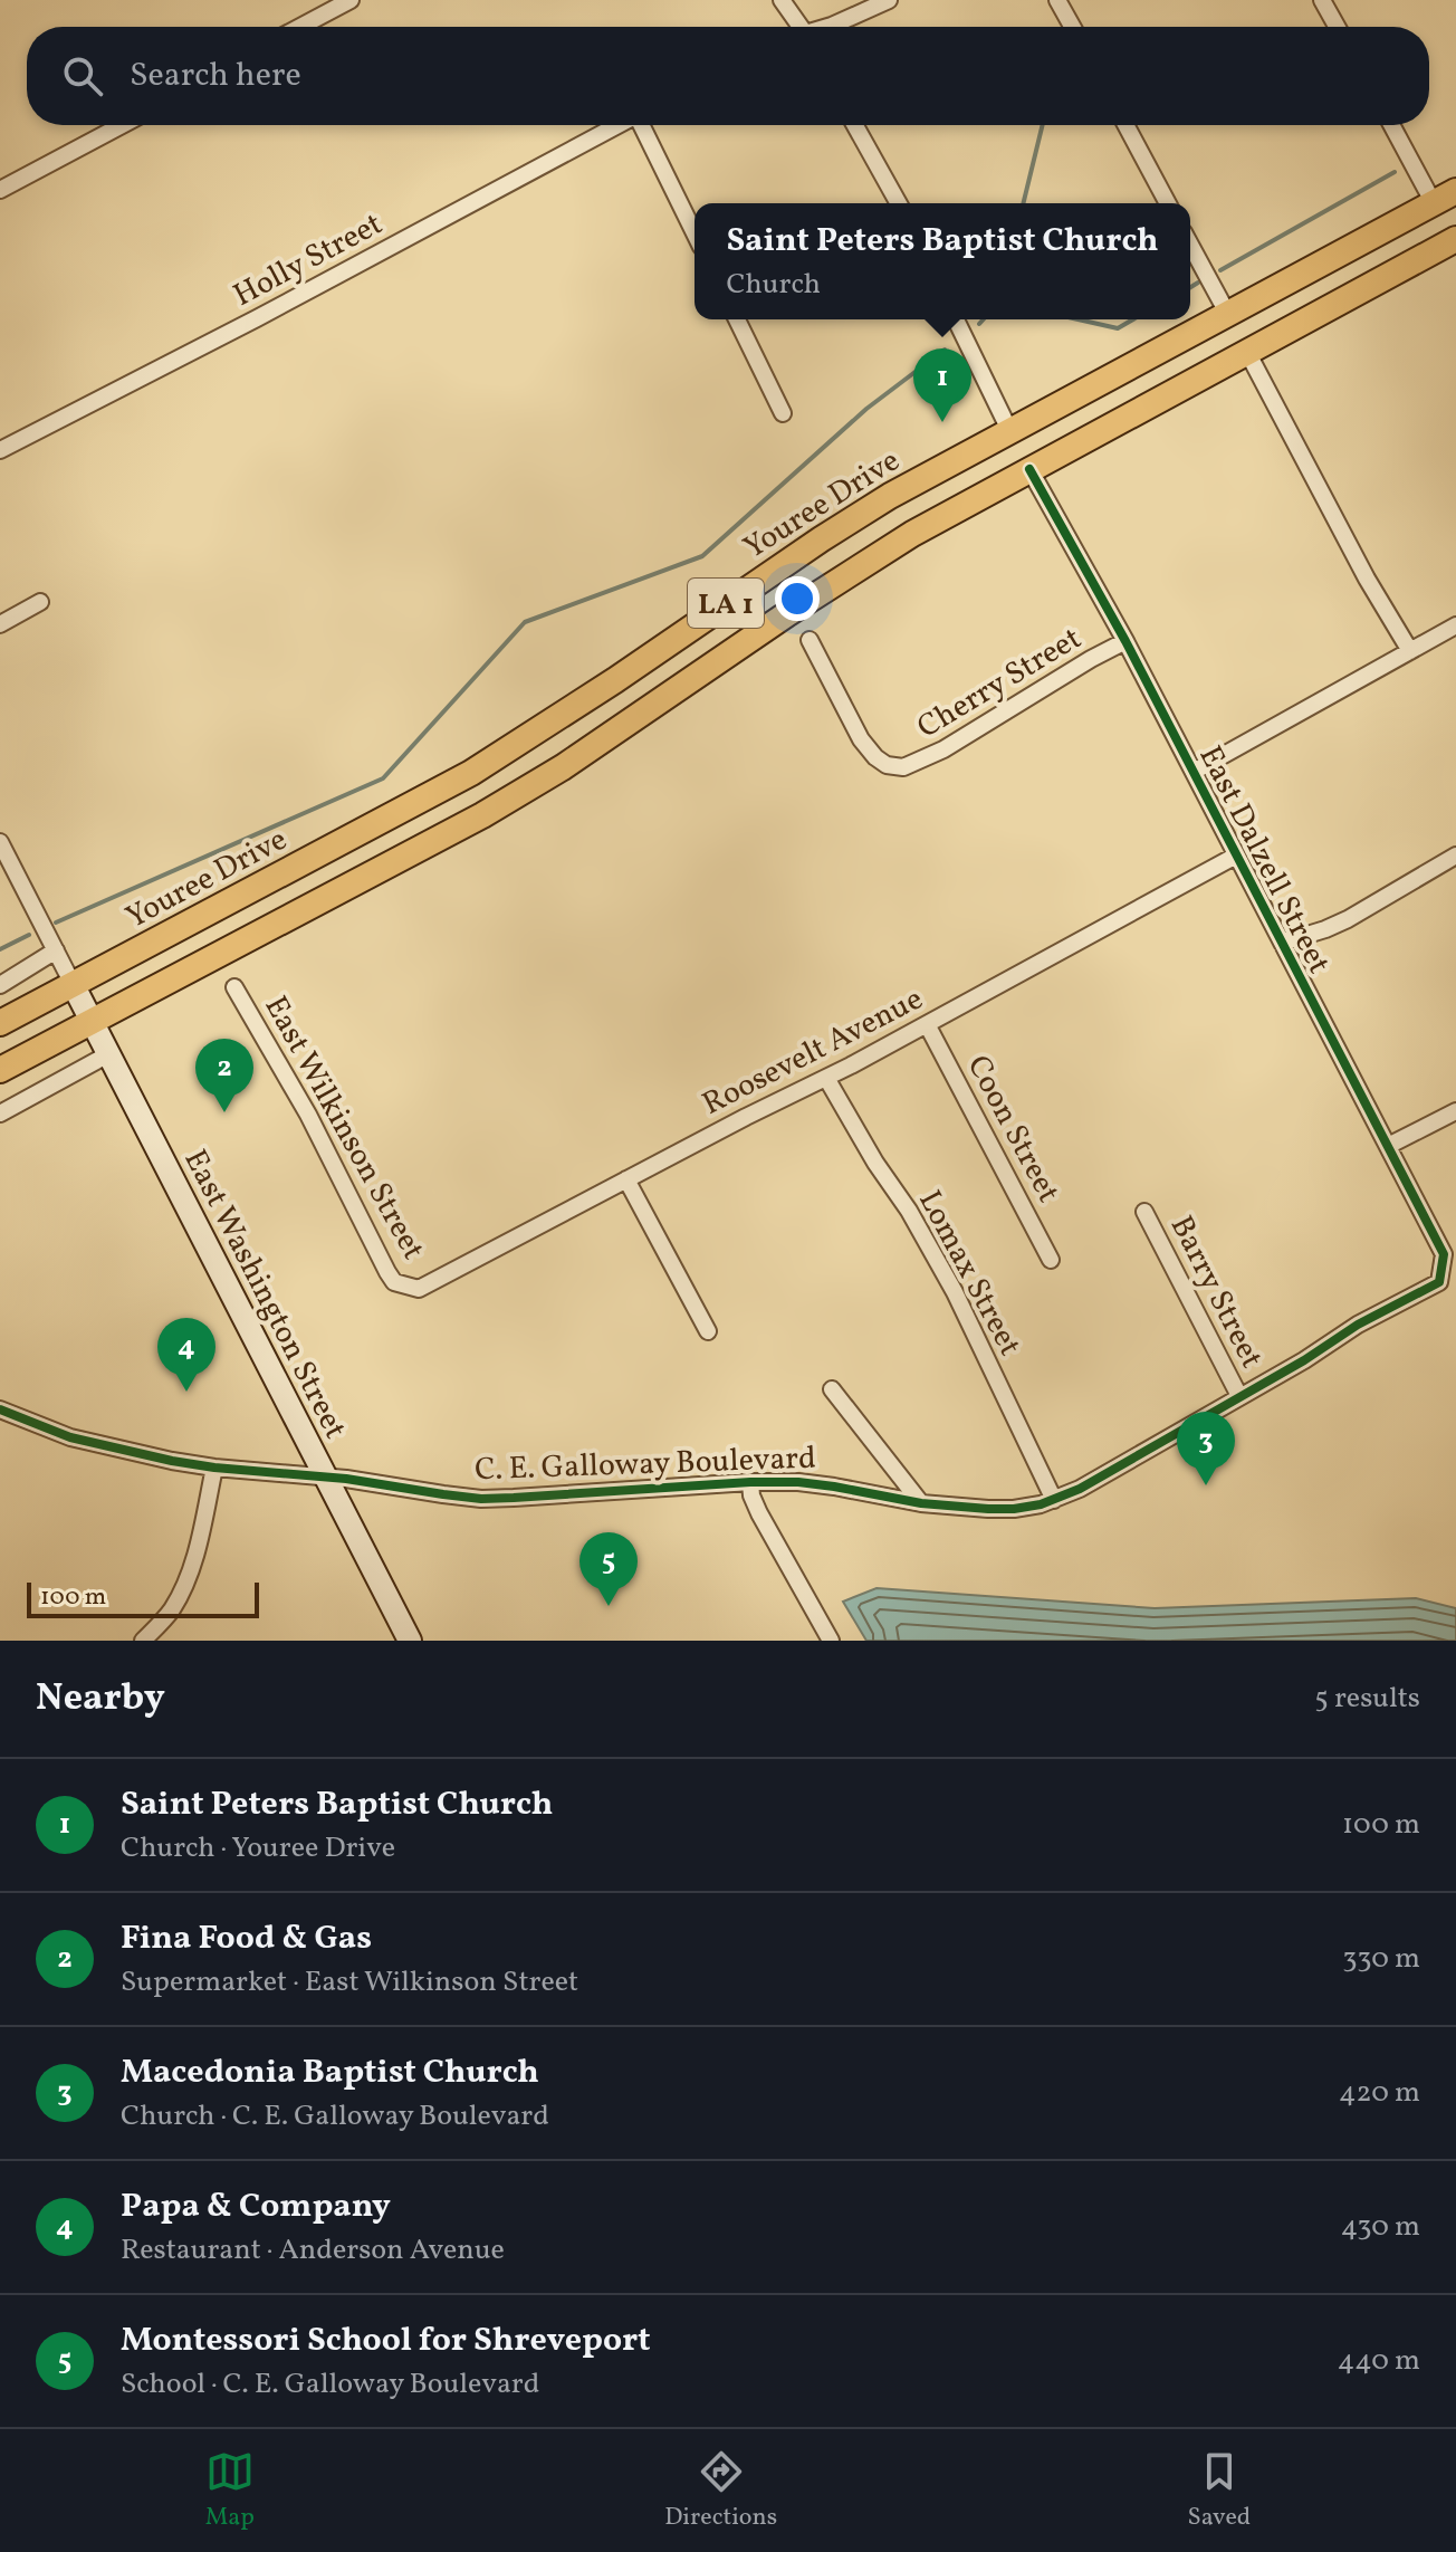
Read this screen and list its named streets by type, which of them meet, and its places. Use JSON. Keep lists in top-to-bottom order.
{
  "streets": {
    "main road": ["Youree Drive", "LA 1"],
    "street": [
      "Holly Street",
      "Cherry Street",
      "East Dalzell Street",
      "Roosevelt Avenue",
      "East Wilkinson Street",
      "Coon Street",
      "Lomax Street",
      "Barry Street",
      "East Washington Street",
      "C. E. Galloway Boulevard"
    ]
  },
  "crossings": [
    ["Youree Drive", "East Washington Street"],
    ["LA 1", "East Dalzell Street"],
    ["LA 1", "East Washington Street"],
    ["Cherry Street", "East Dalzell Street"],
    ["East Dalzell Street", "Roosevelt Avenue"],
    ["East Dalzell Street", "C. E. Galloway Boulevard"],
    ["Roosevelt Avenue", "East Wilkinson Street"],
    ["Roosevelt Avenue", "Coon Street"],
    ["Roosevelt Avenue", "Lomax Street"],
    ["Lomax Street", "C. E. Galloway Boulevard"],
    ["Barry Street", "C. E. Galloway Boulevard"],
    ["East Washington Street", "C. E. Galloway Boulevard"]
  ],
  "scale_bar": "100 m",
  "page": {
    "search": "Search here",
    "popup": ["Saint Peters Baptist Church", "Church"],
    "pins": [
      "1",
      "2",
      "4",
      "3",
      "5"
    ],
    "scale": "100 m",
    "heading": ["Nearby", "5 results"],
    "list": [
      {
        "mark": "1",
        "name": "Saint Peters Baptist Church",
        "note": "Church · Youree Drive",
        "value": "100 m"
      },
      {
        "mark": "2",
        "name": "Fina Food & Gas",
        "note": "Supermarket · East Wilkinson Street",
        "value": "330 m"
      },
      {
        "mark": "3",
        "name": "Macedonia Baptist Church",
        "note": "Church · C. E. Galloway Boulevard",
        "value": "420 m"
      },
      {
        "mark": "4",
        "name": "Papa & Company",
        "note": "Restaurant · Anderson Avenue",
        "value": "430 m"
      },
      {
        "mark": "5",
        "name": "Montessori School for Shreveport",
        "note": "School · C. E. Galloway Boulevard",
        "value": "440 m"
      }
    ],
    "nav": ["Map", "Directions", "Saved"]
  }
}
